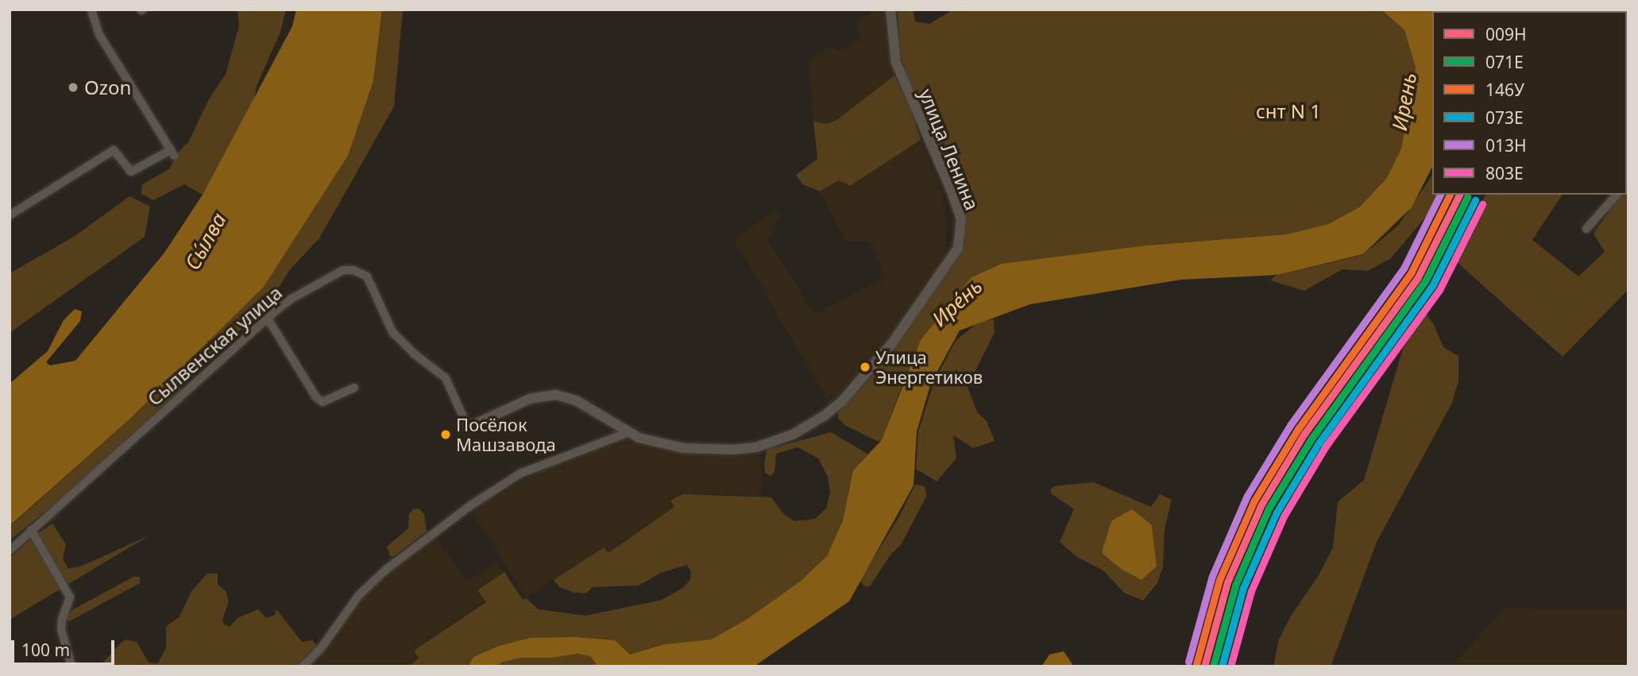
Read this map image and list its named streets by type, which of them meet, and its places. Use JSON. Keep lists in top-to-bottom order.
{
  "streets": {
    "street": ["улица Ленина", "Сылвенская улица"]
  },
  "crossings": [
    ["улица Ленина", "Сылвенская улица"]
  ],
  "water": ["Ирень", "Сы́лва", "Ире́нь"],
  "parks": ["снт N 1"],
  "places": ["Ozon", "Улица Энергетиков", "Посёлок Машзавода"],
  "lines": [
    "transit line 009Н",
    "transit line 146У",
    "transit line 013Н",
    "transit line 071Е",
    "transit line 073Е",
    "transit line 803Е"
  ],
  "legend": [
    "009Н",
    "071Е",
    "146У",
    "073Е",
    "013Н",
    "803Е"
  ],
  "scale_bar": "100 m"
}
